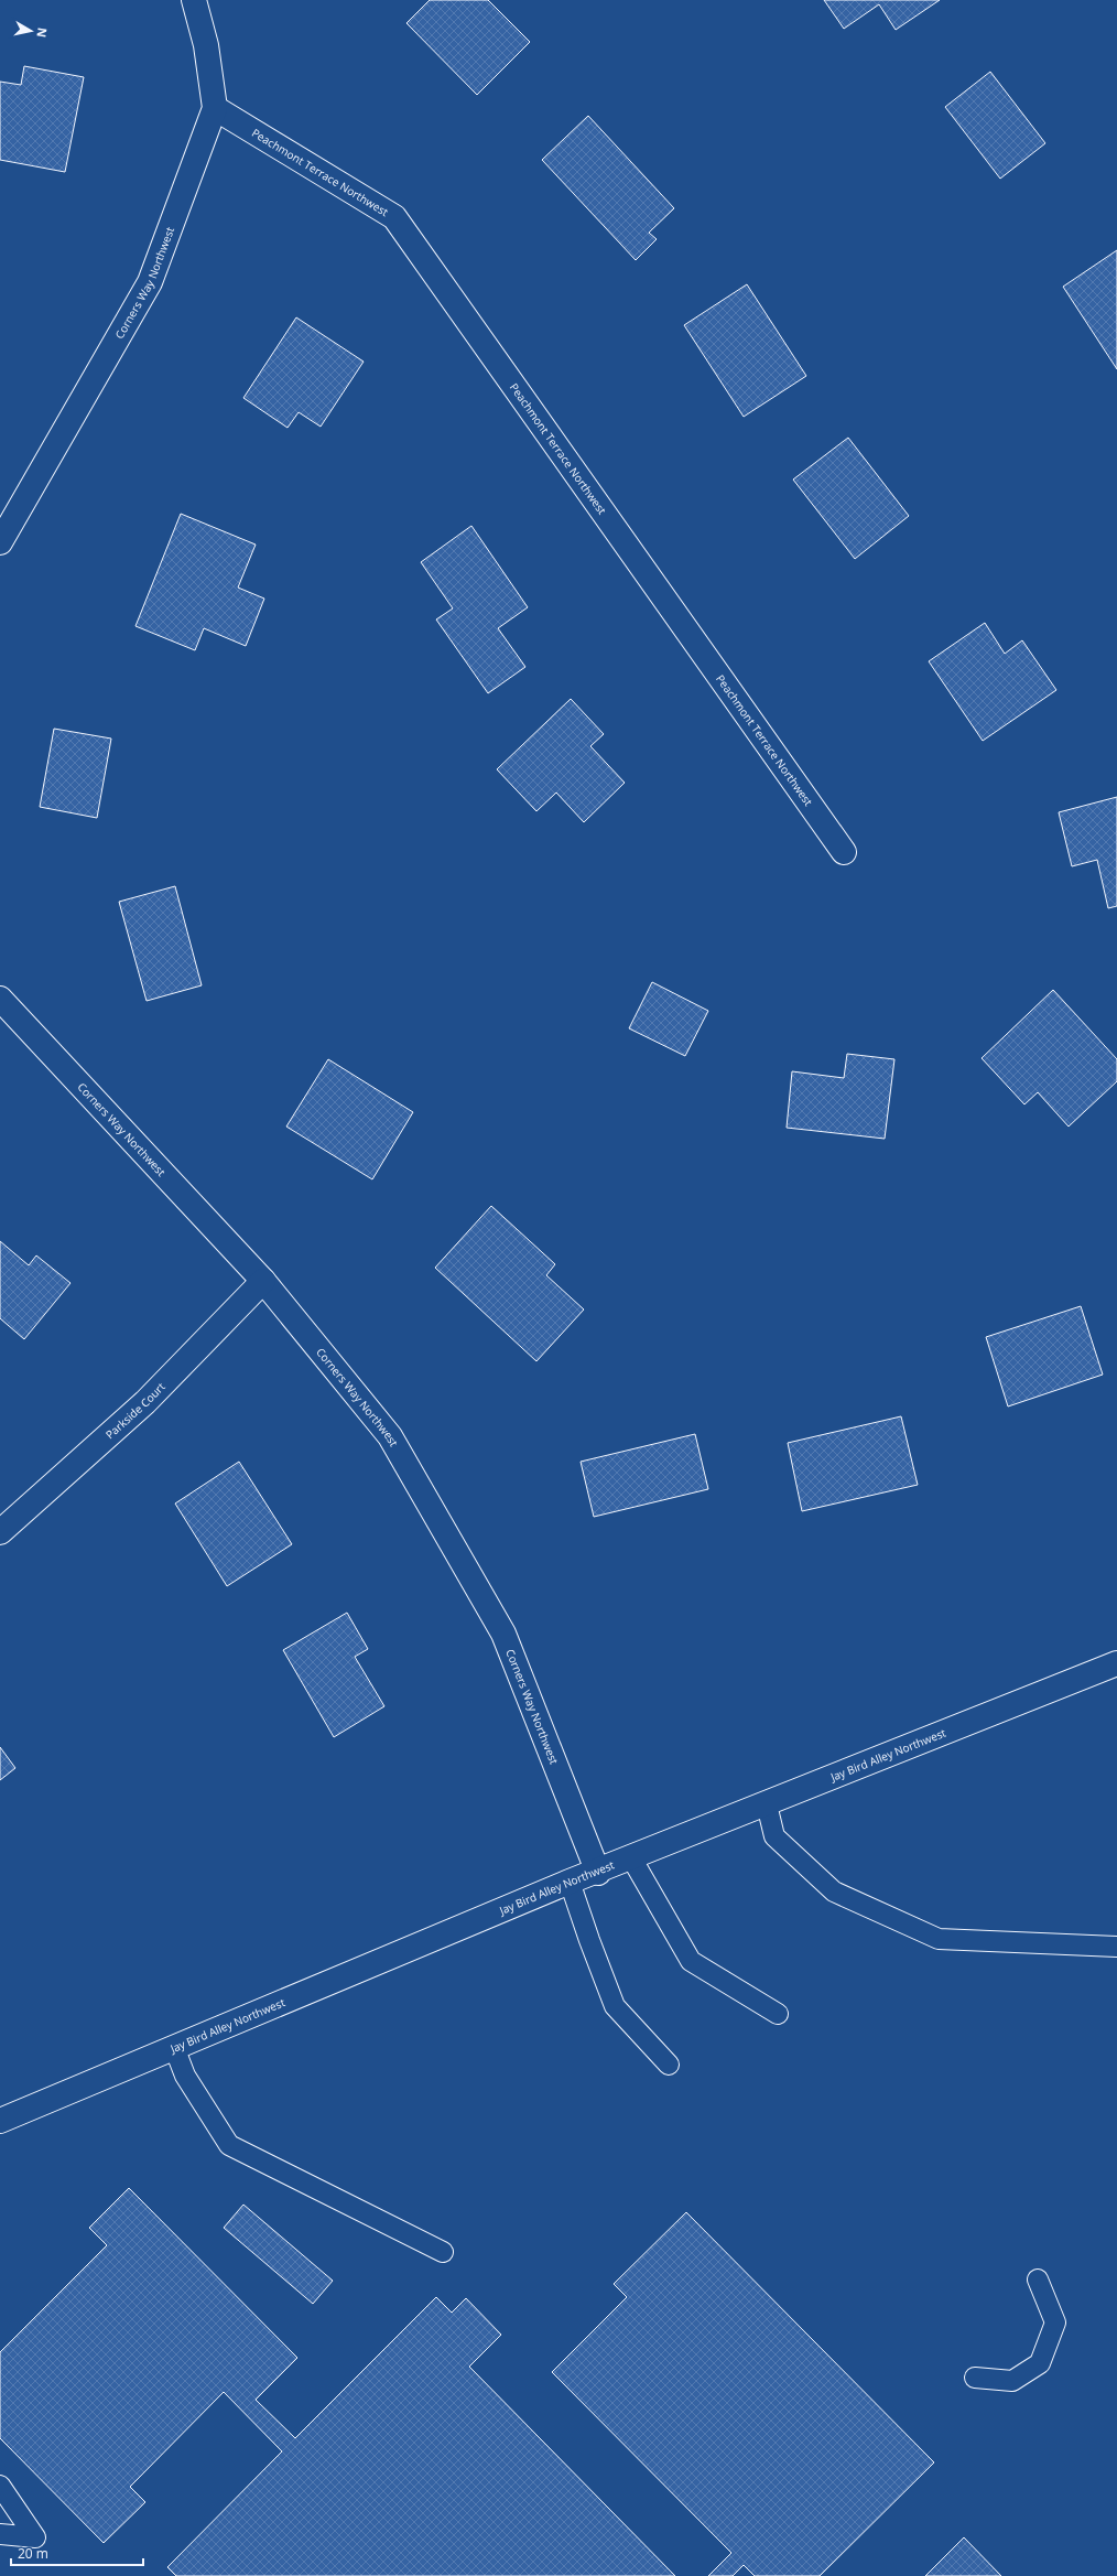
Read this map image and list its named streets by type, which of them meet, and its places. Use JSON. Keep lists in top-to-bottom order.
{
  "streets": {
    "street": [
      "Peachmont Terrace Northwest",
      "Corners Way Northwest",
      "Parkside Court",
      "Jay Bird Alley Northwest"
    ]
  },
  "crossings": [
    ["Peachmont Terrace Northwest", "Corners Way Northwest"],
    ["Corners Way Northwest", "Parkside Court"],
    ["Corners Way Northwest", "Jay Bird Alley Northwest"]
  ],
  "scale_bar": "20 m",
  "north": "right"
}
